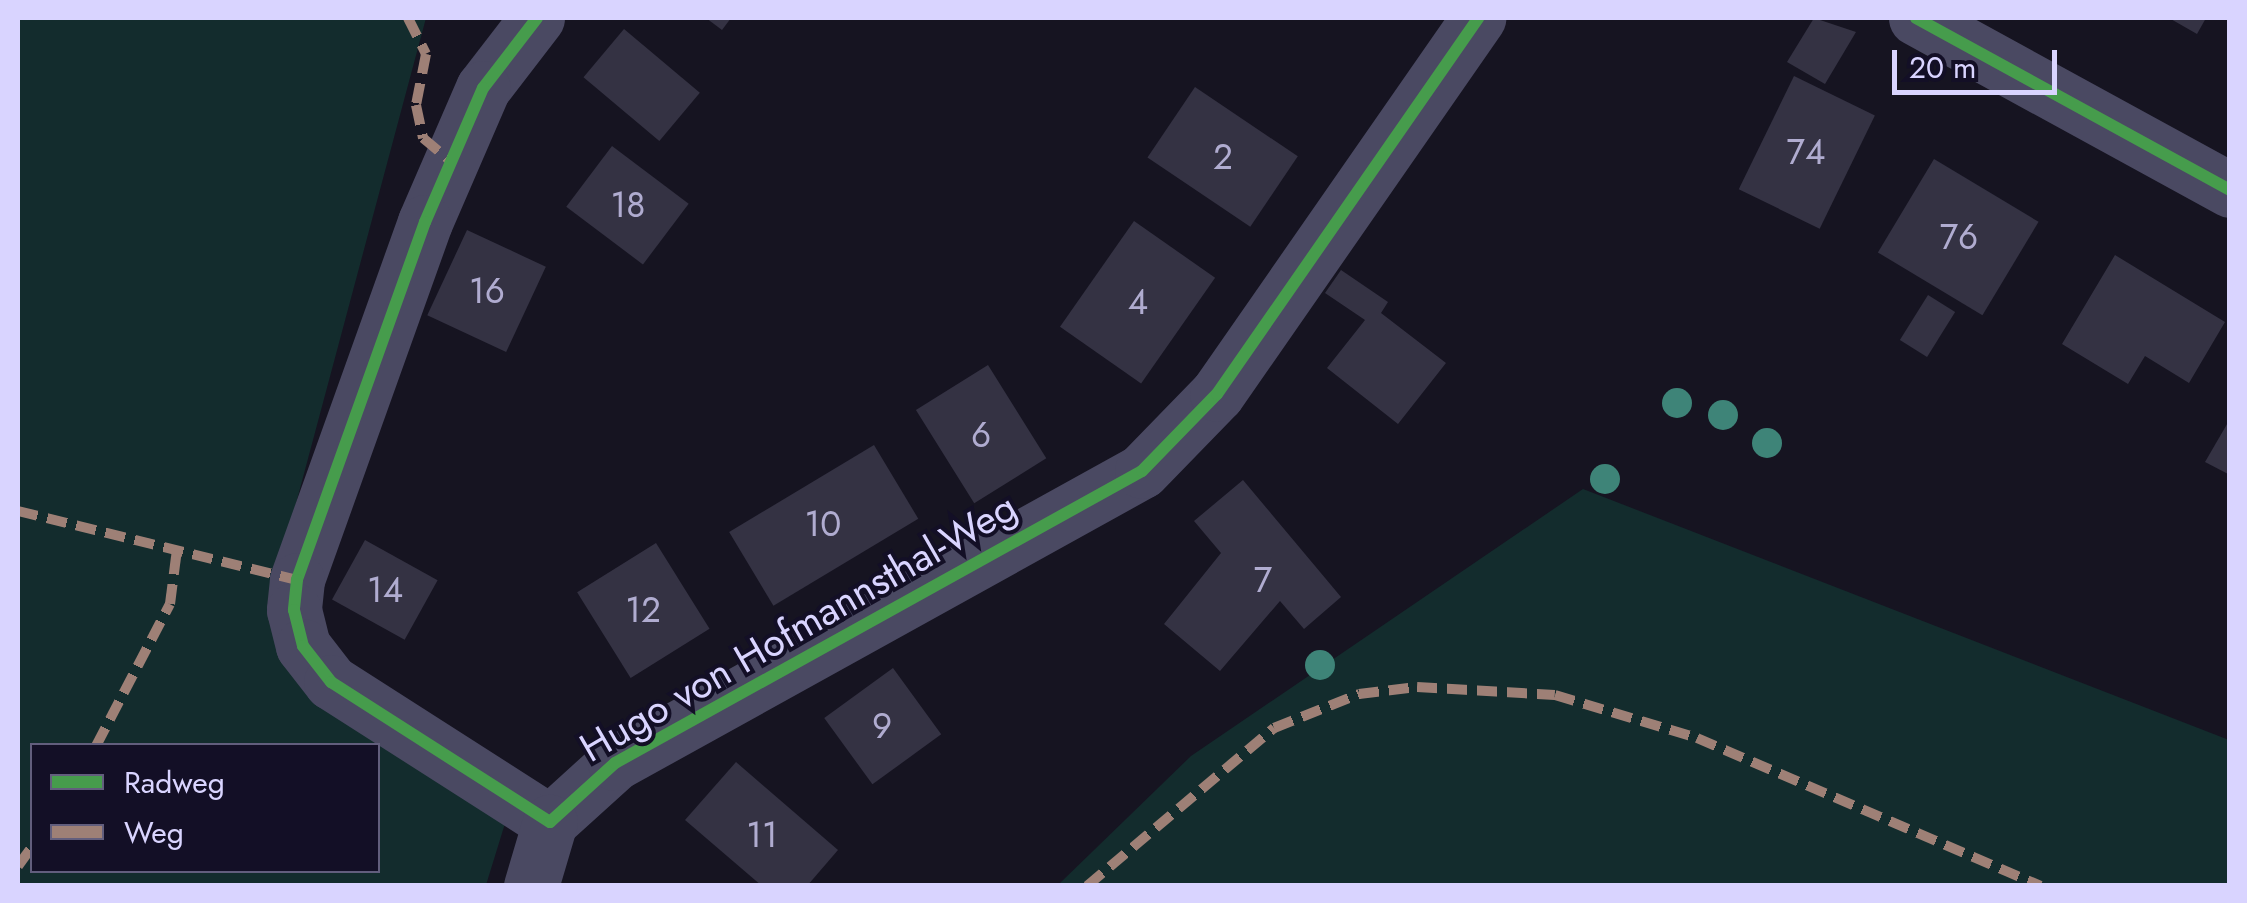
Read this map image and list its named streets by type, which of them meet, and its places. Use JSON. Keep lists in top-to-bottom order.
{
  "streets": {
    "street": ["Hugo von Hofmannsthal-Weg"]
  },
  "house_numbers": [
    "74",
    "2",
    "18",
    "76",
    "16",
    "4",
    "6",
    "10",
    "7",
    "14",
    "12",
    "9",
    "11"
  ],
  "legend": ["Radweg", "Weg"],
  "scale_bar": "20 m"
}
